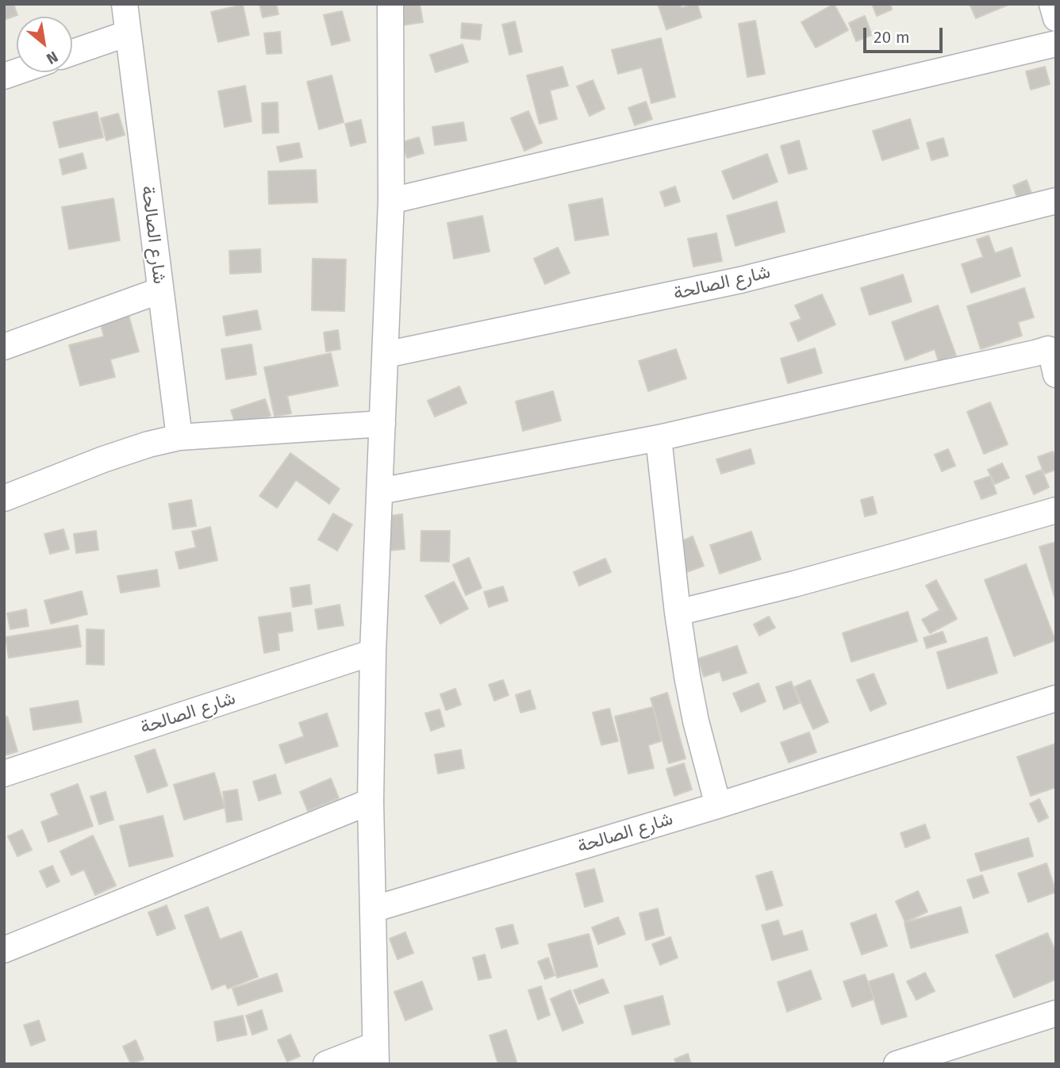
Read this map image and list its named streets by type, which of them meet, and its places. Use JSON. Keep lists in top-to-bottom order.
{
  "streets": {
    "street": ["شارع الصالحة"]
  },
  "scale_bar": "20 m",
  "north": "bottom right"
}
